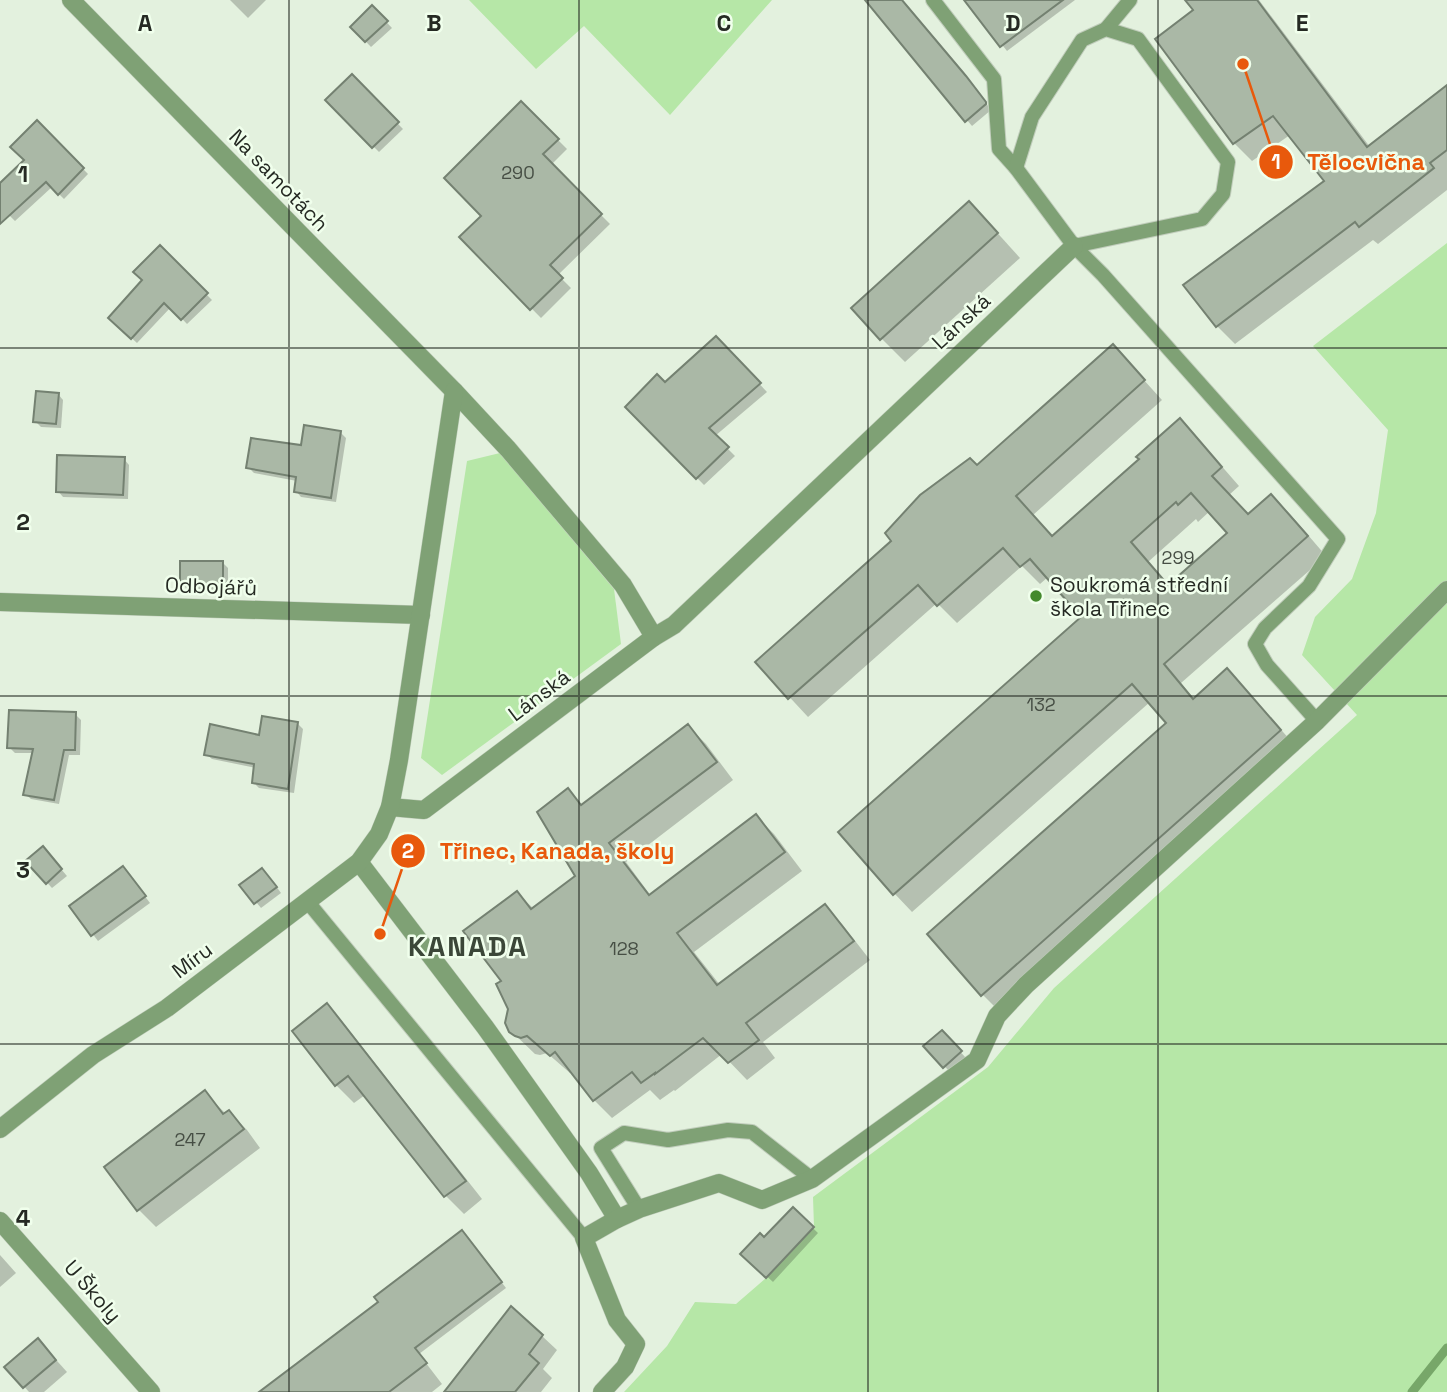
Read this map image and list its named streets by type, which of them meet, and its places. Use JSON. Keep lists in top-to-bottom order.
{
  "streets": {
    "street": [
      "Na samotách",
      "Lánská",
      "Odbojářů",
      "Míru",
      "U Školy"
    ]
  },
  "crossings": [
    ["Na samotách", "Lánská"],
    ["Lánská", "Míru"]
  ],
  "districts": ["KANADA"],
  "places": ["Tělocvična", "Soukromá střední škola Třinec", "Třinec, Kanada, školy"],
  "house_numbers": [
    "290",
    "299",
    "132",
    "128",
    "247"
  ],
  "grid": {
    "columns": [
      "A",
      "B",
      "C",
      "D",
      "E"
    ],
    "rows": [
      "1",
      "2",
      "3",
      "4"
    ]
  }
}
